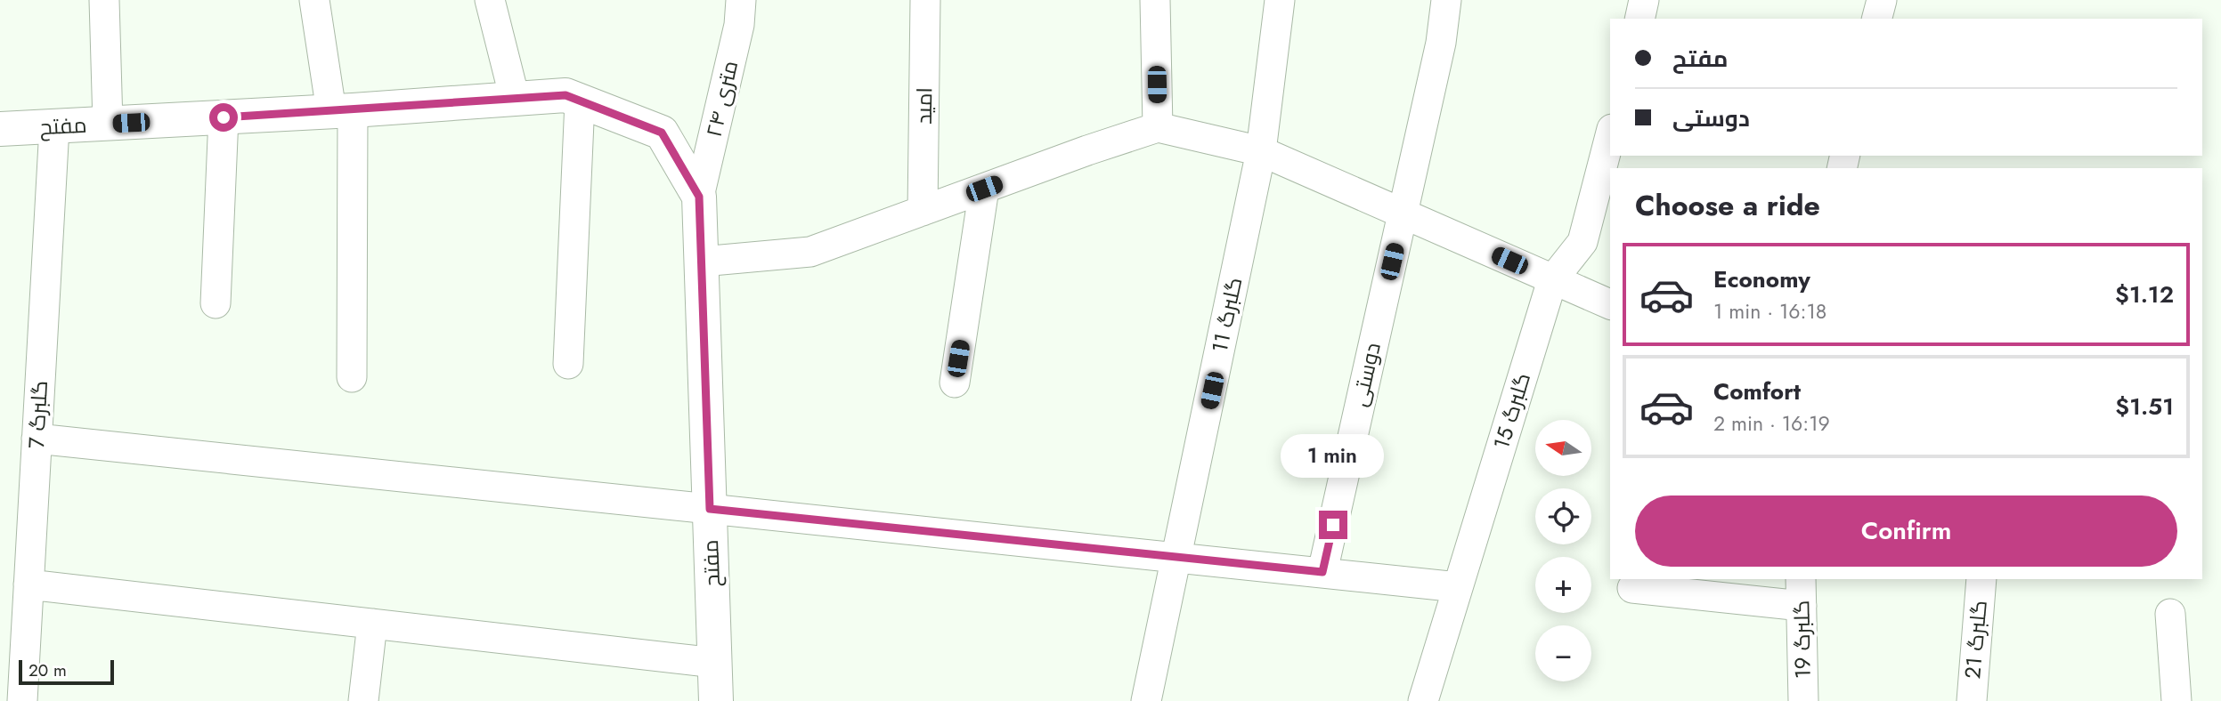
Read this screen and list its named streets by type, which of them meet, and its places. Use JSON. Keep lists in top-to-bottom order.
{
  "streets": {
    "street": [
      "۲۴ متری",
      "امید",
      "مفتح",
      "گلبرگ 11",
      "دوستی",
      "گلبرگ 15",
      "گلبرگ 7",
      "گلبرگ 19",
      "گلبرگ 21"
    ]
  },
  "crossings": [
    ["۲۴ متری", "مفتح"],
    ["مفتح", "گلبرگ 7"]
  ],
  "scale_bar": "20 m",
  "north": "left",
  "page": {
    "banner": ["مفتح", "دوستی"],
    "heading": "Choose a ride",
    "list": [
      {
        "name": "Economy",
        "note": "1 min · 16:18",
        "value": "$1.12"
      },
      {
        "name": "Comfort",
        "note": "2 min · 16:19",
        "value": "$1.51"
      }
    ],
    "map_buttons": ["+", "−"],
    "bubble": "1 min",
    "buttons": "Confirm",
    "scale": "20 m"
  }
}
